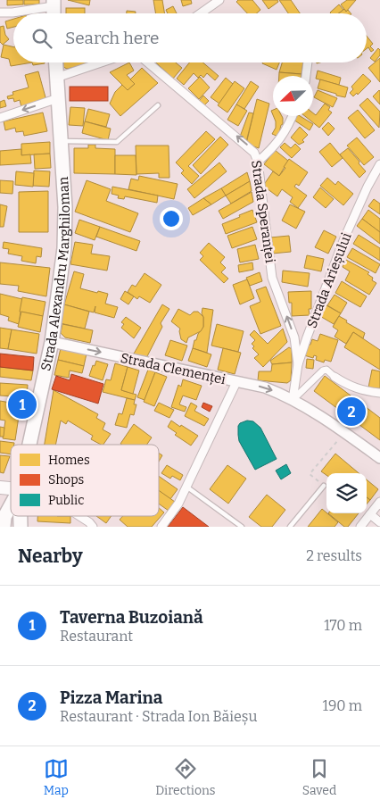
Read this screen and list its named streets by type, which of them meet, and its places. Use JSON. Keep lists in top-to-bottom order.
{
  "streets": {
    "main road": ["Strada Alexandru Marghiloman"],
    "street": ["Strada Speranței", "Strada Arieșului", "Strada Clemenței"]
  },
  "crossings": [
    ["Strada Speranței", "Strada Arieșului"],
    ["Strada Alexandru Marghiloman", "Strada Clemenței"],
    ["Strada Arieșului", "Strada Clemenței"]
  ],
  "one_way": ["Strada Speranței", "Strada Clemenței"],
  "legend": ["Homes", "Shops", "Public"],
  "north": "bottom left",
  "page": {
    "search": "Search here",
    "pins": ["1", "2"],
    "heading": ["Nearby", "2 results"],
    "list": [
      {
        "mark": "1",
        "name": "Taverna Buzoiană",
        "note": "Restaurant",
        "value": "170 m"
      },
      {
        "mark": "2",
        "name": "Pizza Marina",
        "note": "Restaurant · Strada Ion Băieșu",
        "value": "190 m"
      }
    ],
    "nav": ["Map", "Directions", "Saved"]
  }
}
